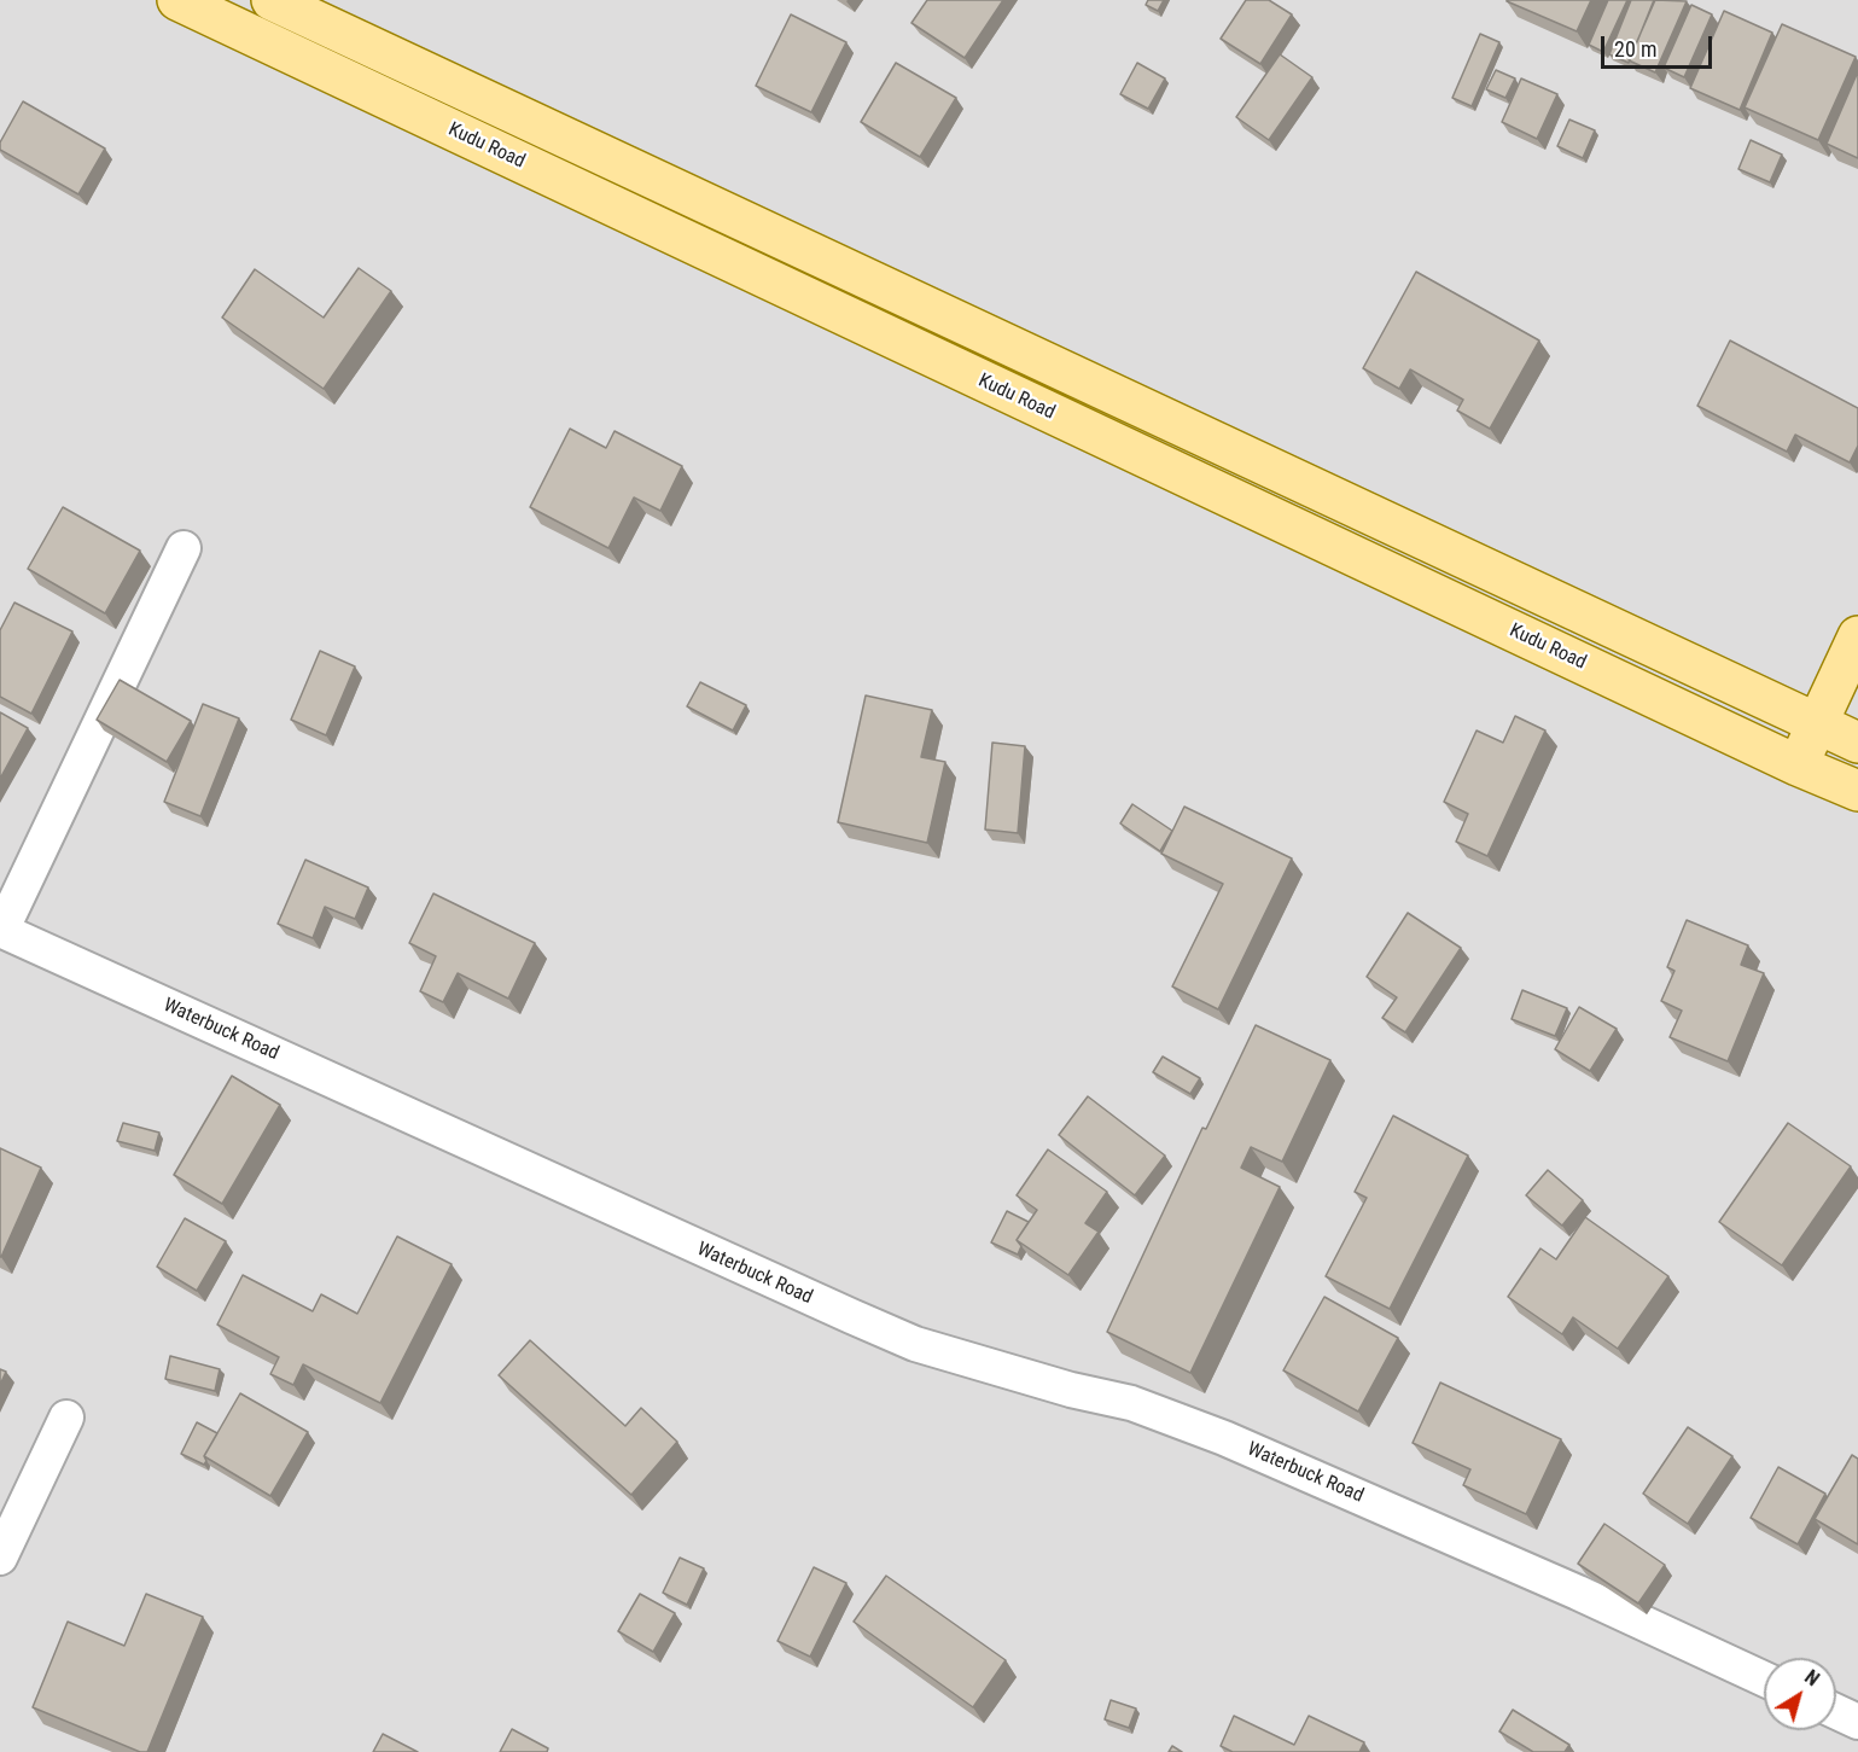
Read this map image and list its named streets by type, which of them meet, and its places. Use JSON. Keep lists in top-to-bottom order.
{
  "streets": {
    "main road": ["Kudu Road"],
    "street": ["Waterbuck Road"]
  },
  "scale_bar": "20 m",
  "north": "top right"
}
